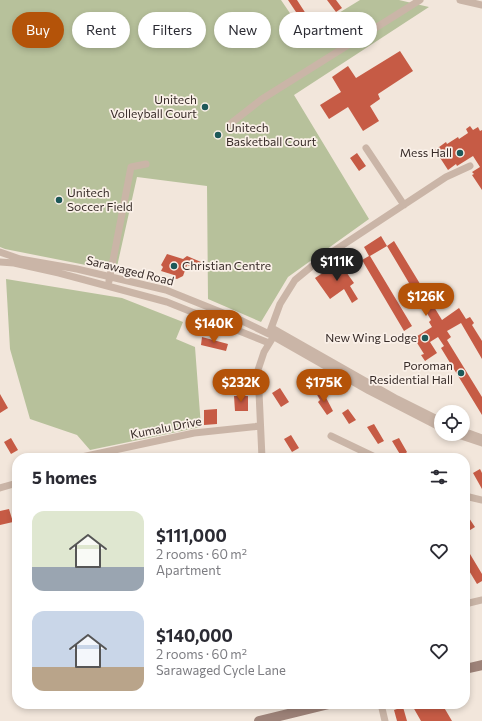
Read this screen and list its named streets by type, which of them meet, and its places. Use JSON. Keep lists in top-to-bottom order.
{
  "streets": {
    "street": ["Sarawaged Road", "Kumalu Drive"]
  },
  "places": [
    "Unitech Volleyball Court",
    "Unitech Basketball Court",
    "Mess Hall",
    "Unitech Soccer Field",
    "Christian Centre",
    "New Wing Lodge",
    "Poroman Residential Hall"
  ],
  "page": {
    "chip": [
      "Buy",
      "Rent",
      "Filters",
      "New",
      "Apartment"
    ],
    "price": [
      "$111K",
      "$126K",
      "$140K",
      "$232K",
      "$175K"
    ],
    "heading": "5 homes",
    "list": [
      {
        "name": "$111,000",
        "note": "2 rooms · 60 m² · Apartment"
      },
      {
        "name": "$140,000",
        "note": "2 rooms · 60 m² · Sarawaged Cycle Lane"
      }
    ]
  }
}
